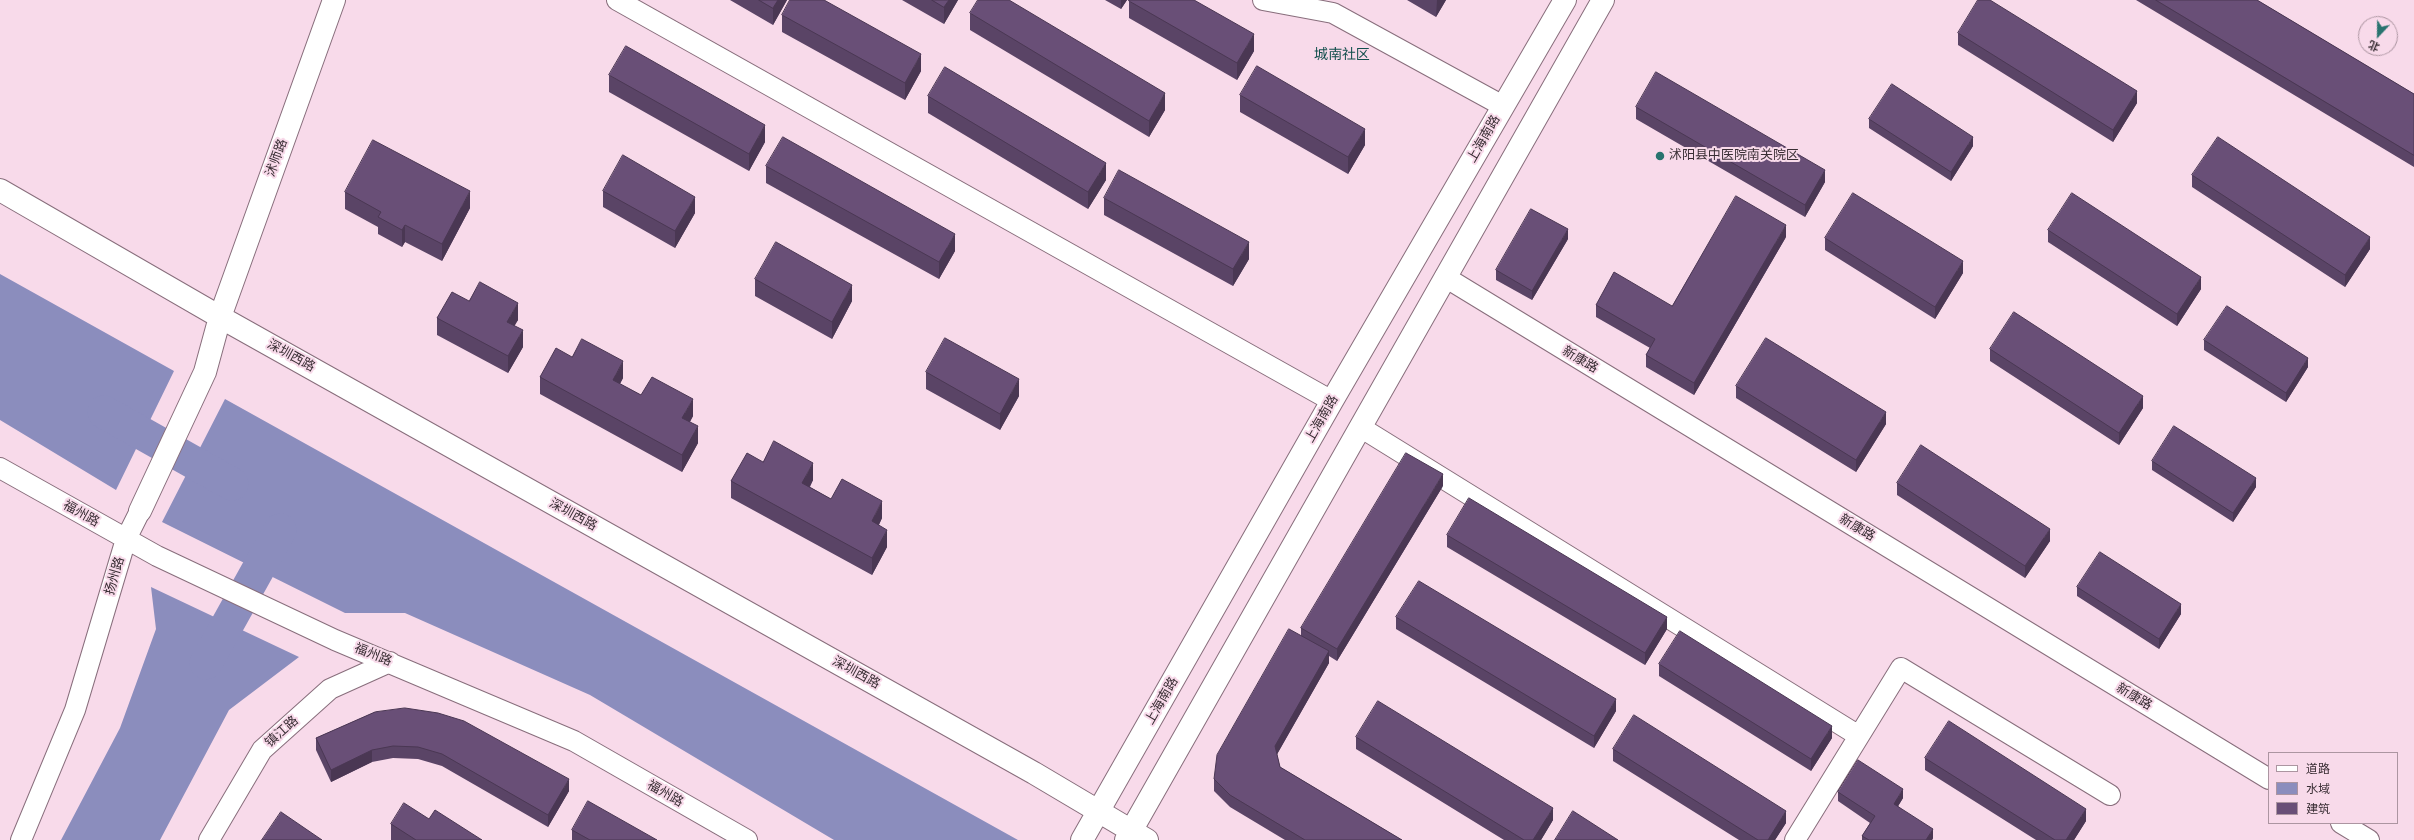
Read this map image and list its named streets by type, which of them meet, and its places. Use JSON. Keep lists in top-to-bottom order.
{
  "streets": {
    "main road": [
      "上海南路",
      "沭师路",
      "深圳西路",
      "扬州路"
    ],
    "street": ["新康路", "福州路", "镇江路"]
  },
  "crossings": [
    ["上海南路", "深圳西路"],
    ["沭师路", "深圳西路"],
    ["沭师路", "扬州路"],
    ["深圳西路", "扬州路"],
    ["福州路", "扬州路"],
    ["福州路", "镇江路"]
  ],
  "districts": ["城南社区"],
  "places": ["沭阳县中医院南关院区"],
  "legend": ["道路", "水域", "建筑"],
  "north": "bottom"
}
